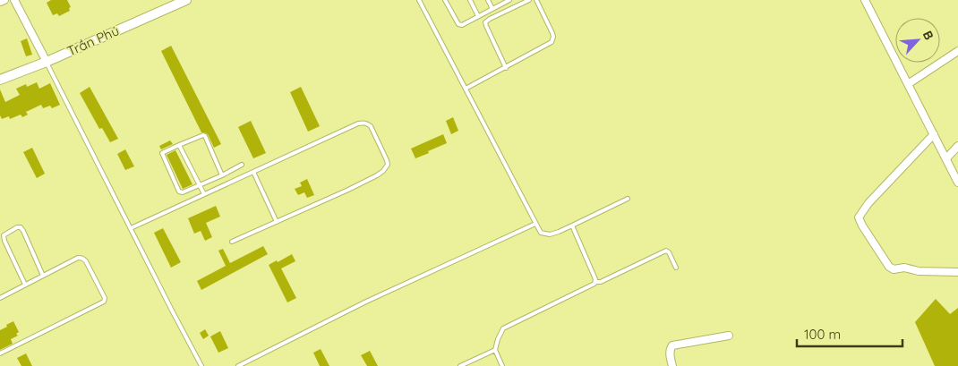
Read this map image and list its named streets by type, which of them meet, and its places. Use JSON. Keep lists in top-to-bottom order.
{
  "streets": {
    "street": ["Trần Phú"]
  },
  "scale_bar": "100 m",
  "north": "top right"
}
